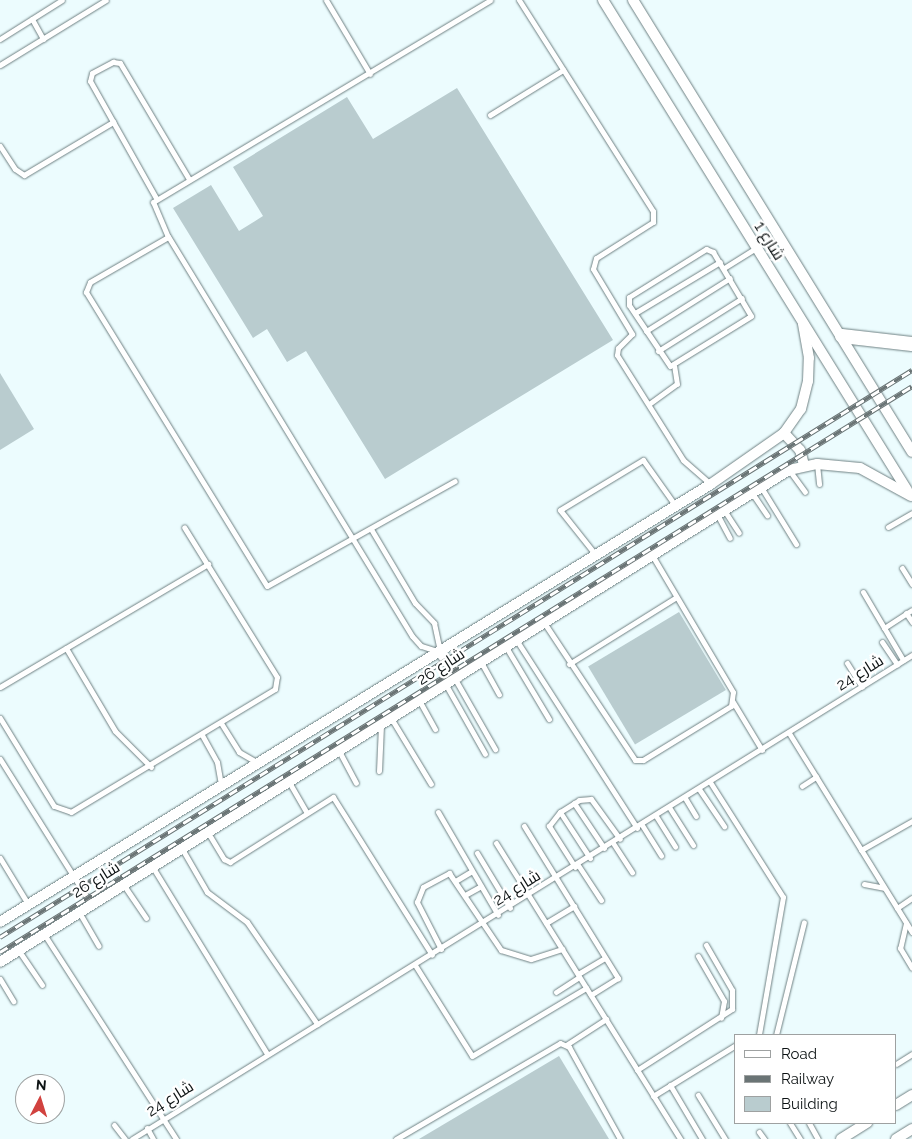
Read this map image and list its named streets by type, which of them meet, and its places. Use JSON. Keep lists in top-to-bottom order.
{
  "streets": {
    "street": ["شارع 1", "شارع 26"],
    "lane": ["شارع 24"]
  },
  "crossings": [
    ["شارع 1", "شارع 26"]
  ],
  "legend": ["Road", "Railway", "Building"],
  "north": "top"
}
